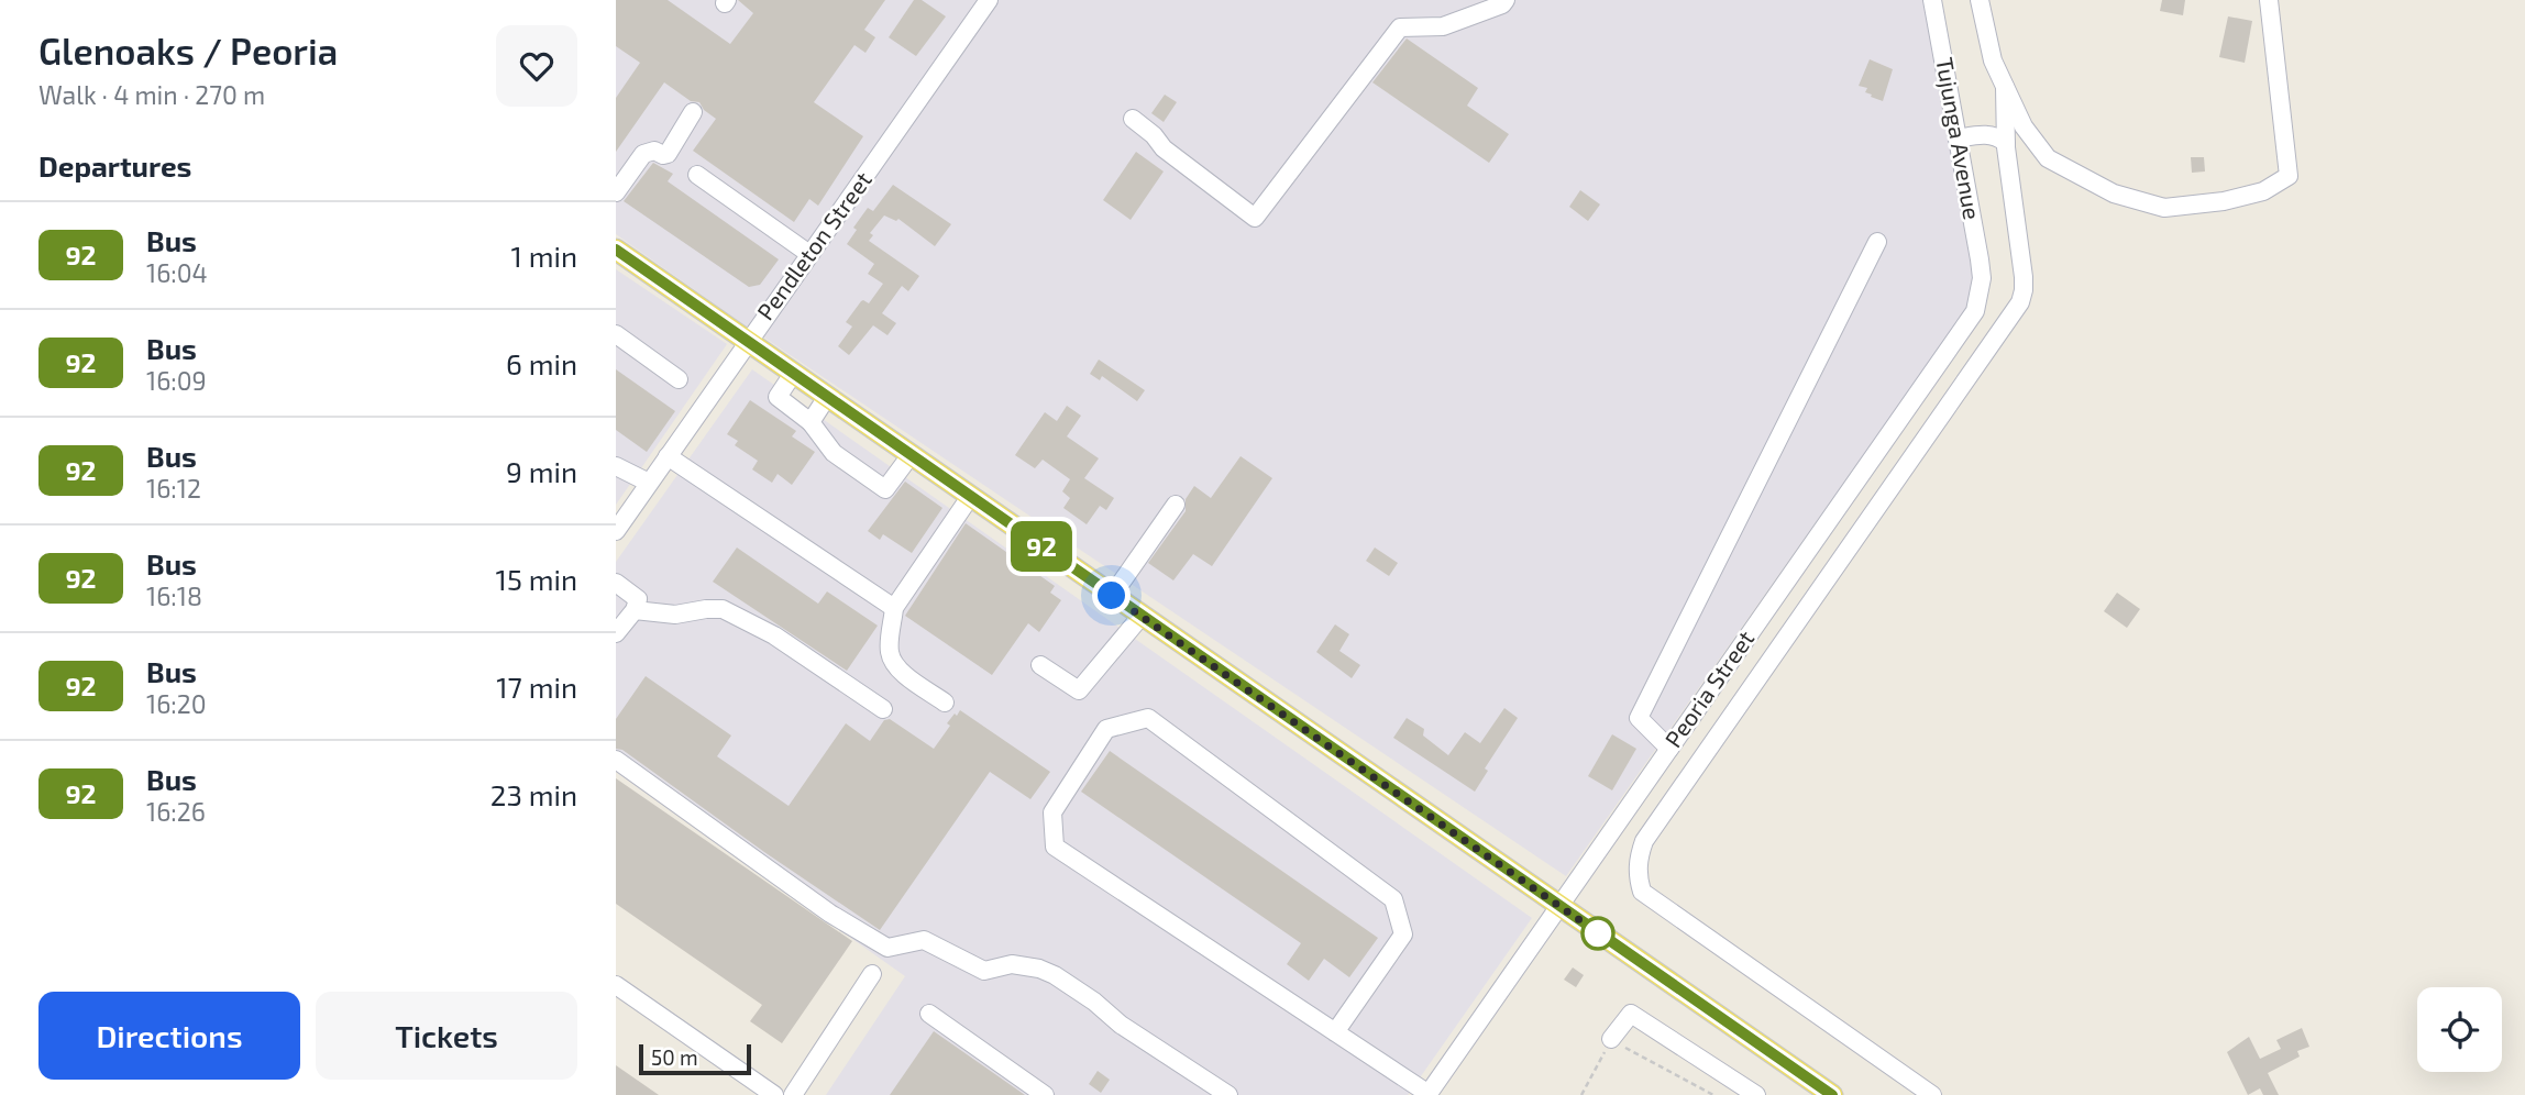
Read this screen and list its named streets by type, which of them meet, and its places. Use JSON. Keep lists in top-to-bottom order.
{
  "streets": {
    "street": ["Tujunga Avenue", "Pendleton Street", "Peoria Street"]
  },
  "crossings": [
    ["Tujunga Avenue", "Peoria Street"]
  ],
  "lines": ["bus line 92"],
  "scale_bar": "50 m",
  "page": {
    "heading": [
      ["Glenoaks / Peoria", "Walk · 4 min · 270 m"],
      "Departures"
    ],
    "on_map": "92",
    "list": [
      {
        "mark": "92",
        "name": "Bus",
        "note": "16:04",
        "value": "1 min"
      },
      {
        "mark": "92",
        "name": "Bus",
        "note": "16:09",
        "value": "6 min"
      },
      {
        "mark": "92",
        "name": "Bus",
        "note": "16:12",
        "value": "9 min"
      },
      {
        "mark": "92",
        "name": "Bus",
        "note": "16:18",
        "value": "15 min"
      },
      {
        "mark": "92",
        "name": "Bus",
        "note": "16:20",
        "value": "17 min"
      },
      {
        "mark": "92",
        "name": "Bus",
        "note": "16:26",
        "value": "23 min"
      }
    ],
    "buttons": ["Directions", "Tickets"],
    "scale": "50 m"
  }
}
